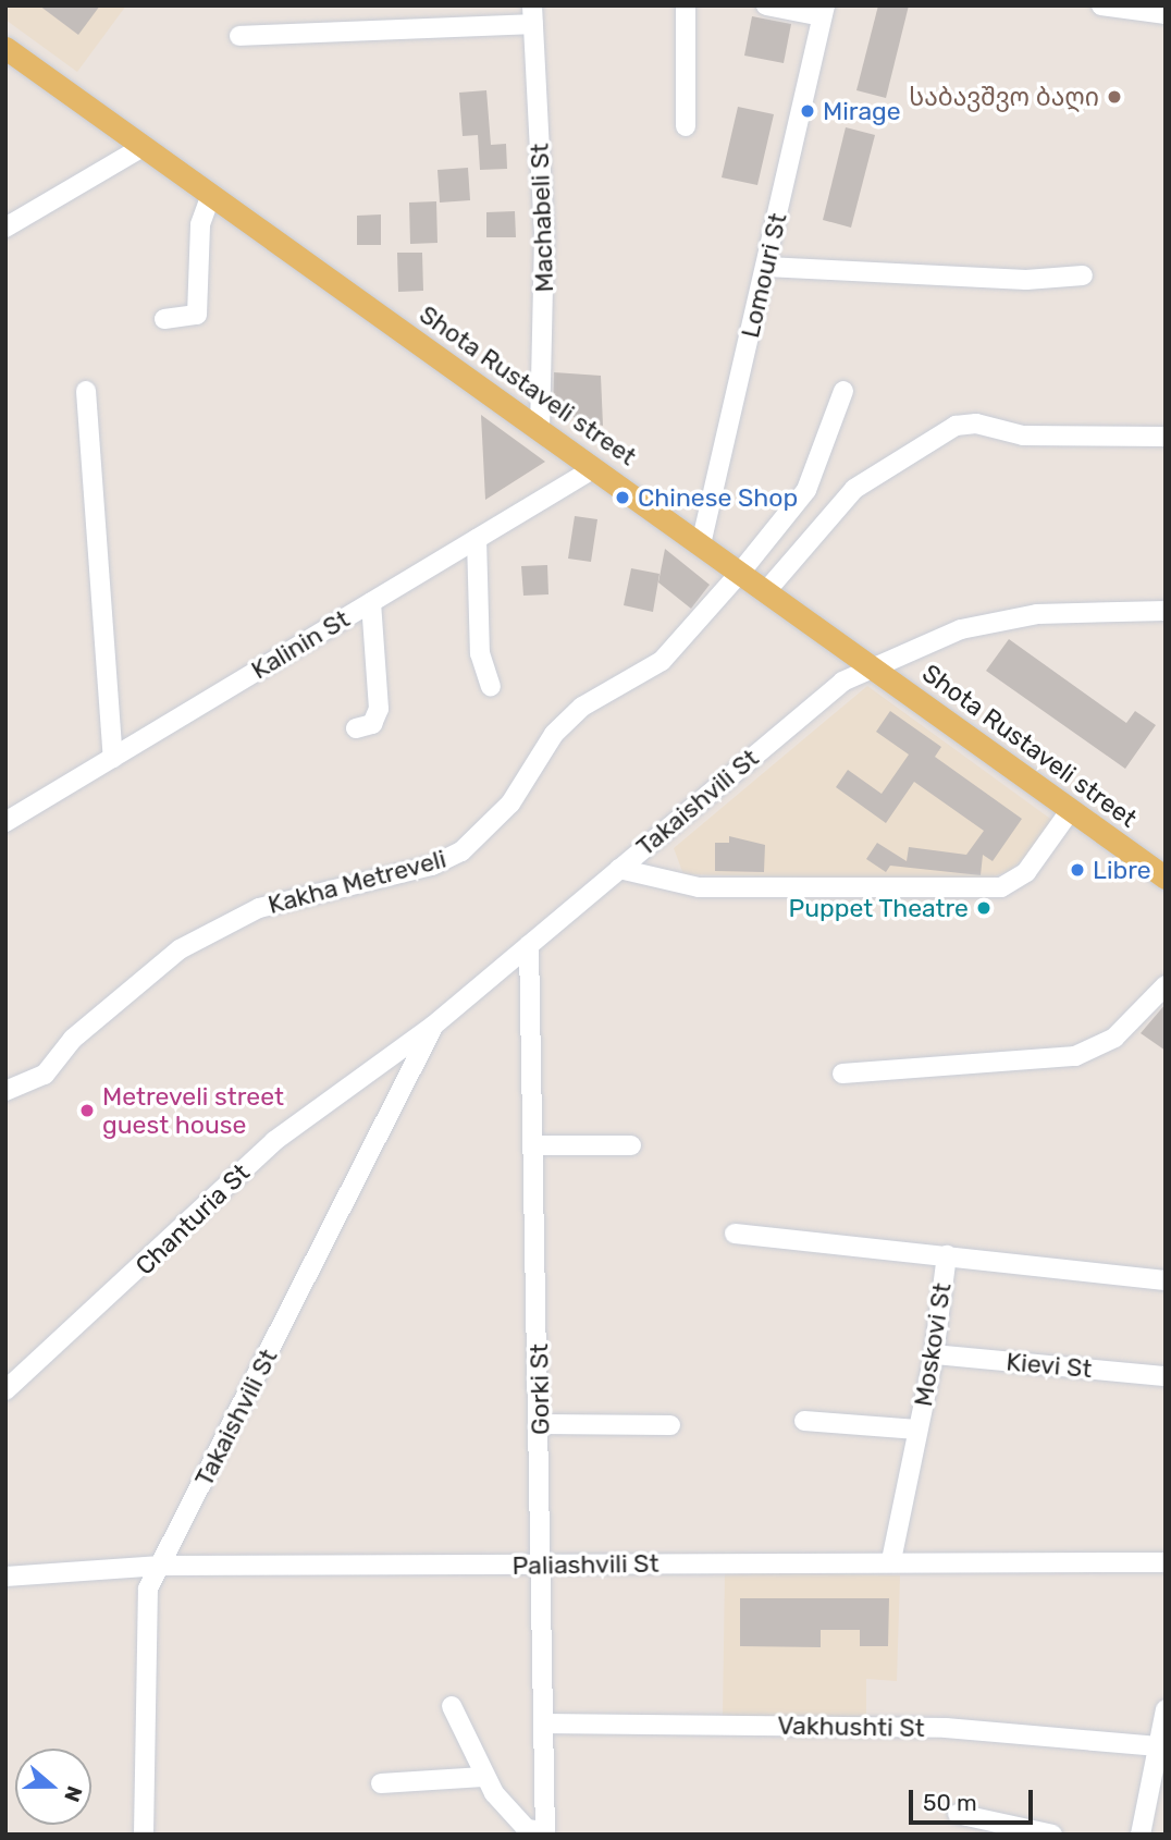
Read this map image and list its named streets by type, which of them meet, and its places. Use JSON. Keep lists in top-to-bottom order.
{
  "streets": {
    "main road": ["Shota Rustaveli street"],
    "street": [
      "Machabeli St",
      "Lomouri St",
      "Kalinin St",
      "Takaishvili St",
      "Kakha Metreveli",
      "Chanturia St",
      "Moskovi St",
      "Kievi St",
      "Gorki St",
      "Paliashvili St",
      "Vakhushti St"
    ]
  },
  "crossings": [
    ["Machabeli St", "Shota Rustaveli street"],
    ["Lomouri St", "Shota Rustaveli street"],
    ["Shota Rustaveli street", "Kalinin St"],
    ["Shota Rustaveli street", "Takaishvili St"],
    ["Shota Rustaveli street", "Kakha Metreveli"],
    ["Takaishvili St", "Chanturia St"],
    ["Takaishvili St", "Gorki St"],
    ["Takaishvili St", "Paliashvili St"],
    ["Chanturia St", "Gorki St"],
    ["Moskovi St", "Kievi St"],
    ["Moskovi St", "Paliashvili St"],
    ["Gorki St", "Paliashvili St"],
    ["Gorki St", "Vakhushti St"]
  ],
  "places": [
    "საბავშვო ბაღი",
    "Mirage",
    "Chinese Shop",
    "Libre",
    "Puppet Theatre",
    "Metreveli street guest house"
  ],
  "scale_bar": "50 m",
  "north": "right"
}
